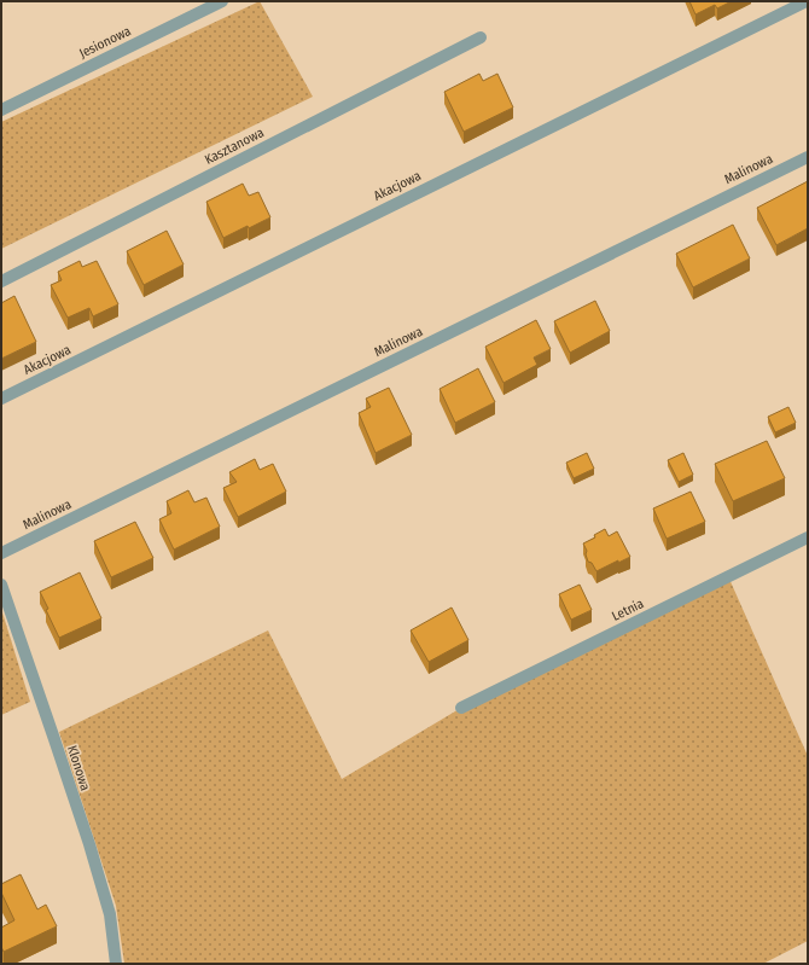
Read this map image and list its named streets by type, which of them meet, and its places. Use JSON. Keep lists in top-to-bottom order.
{
  "streets": {
    "street": [
      "Jesionowa",
      "Kasztanowa",
      "Malinowa",
      "Akacjowa",
      "Letnia",
      "Klonowa"
    ]
  }
}
